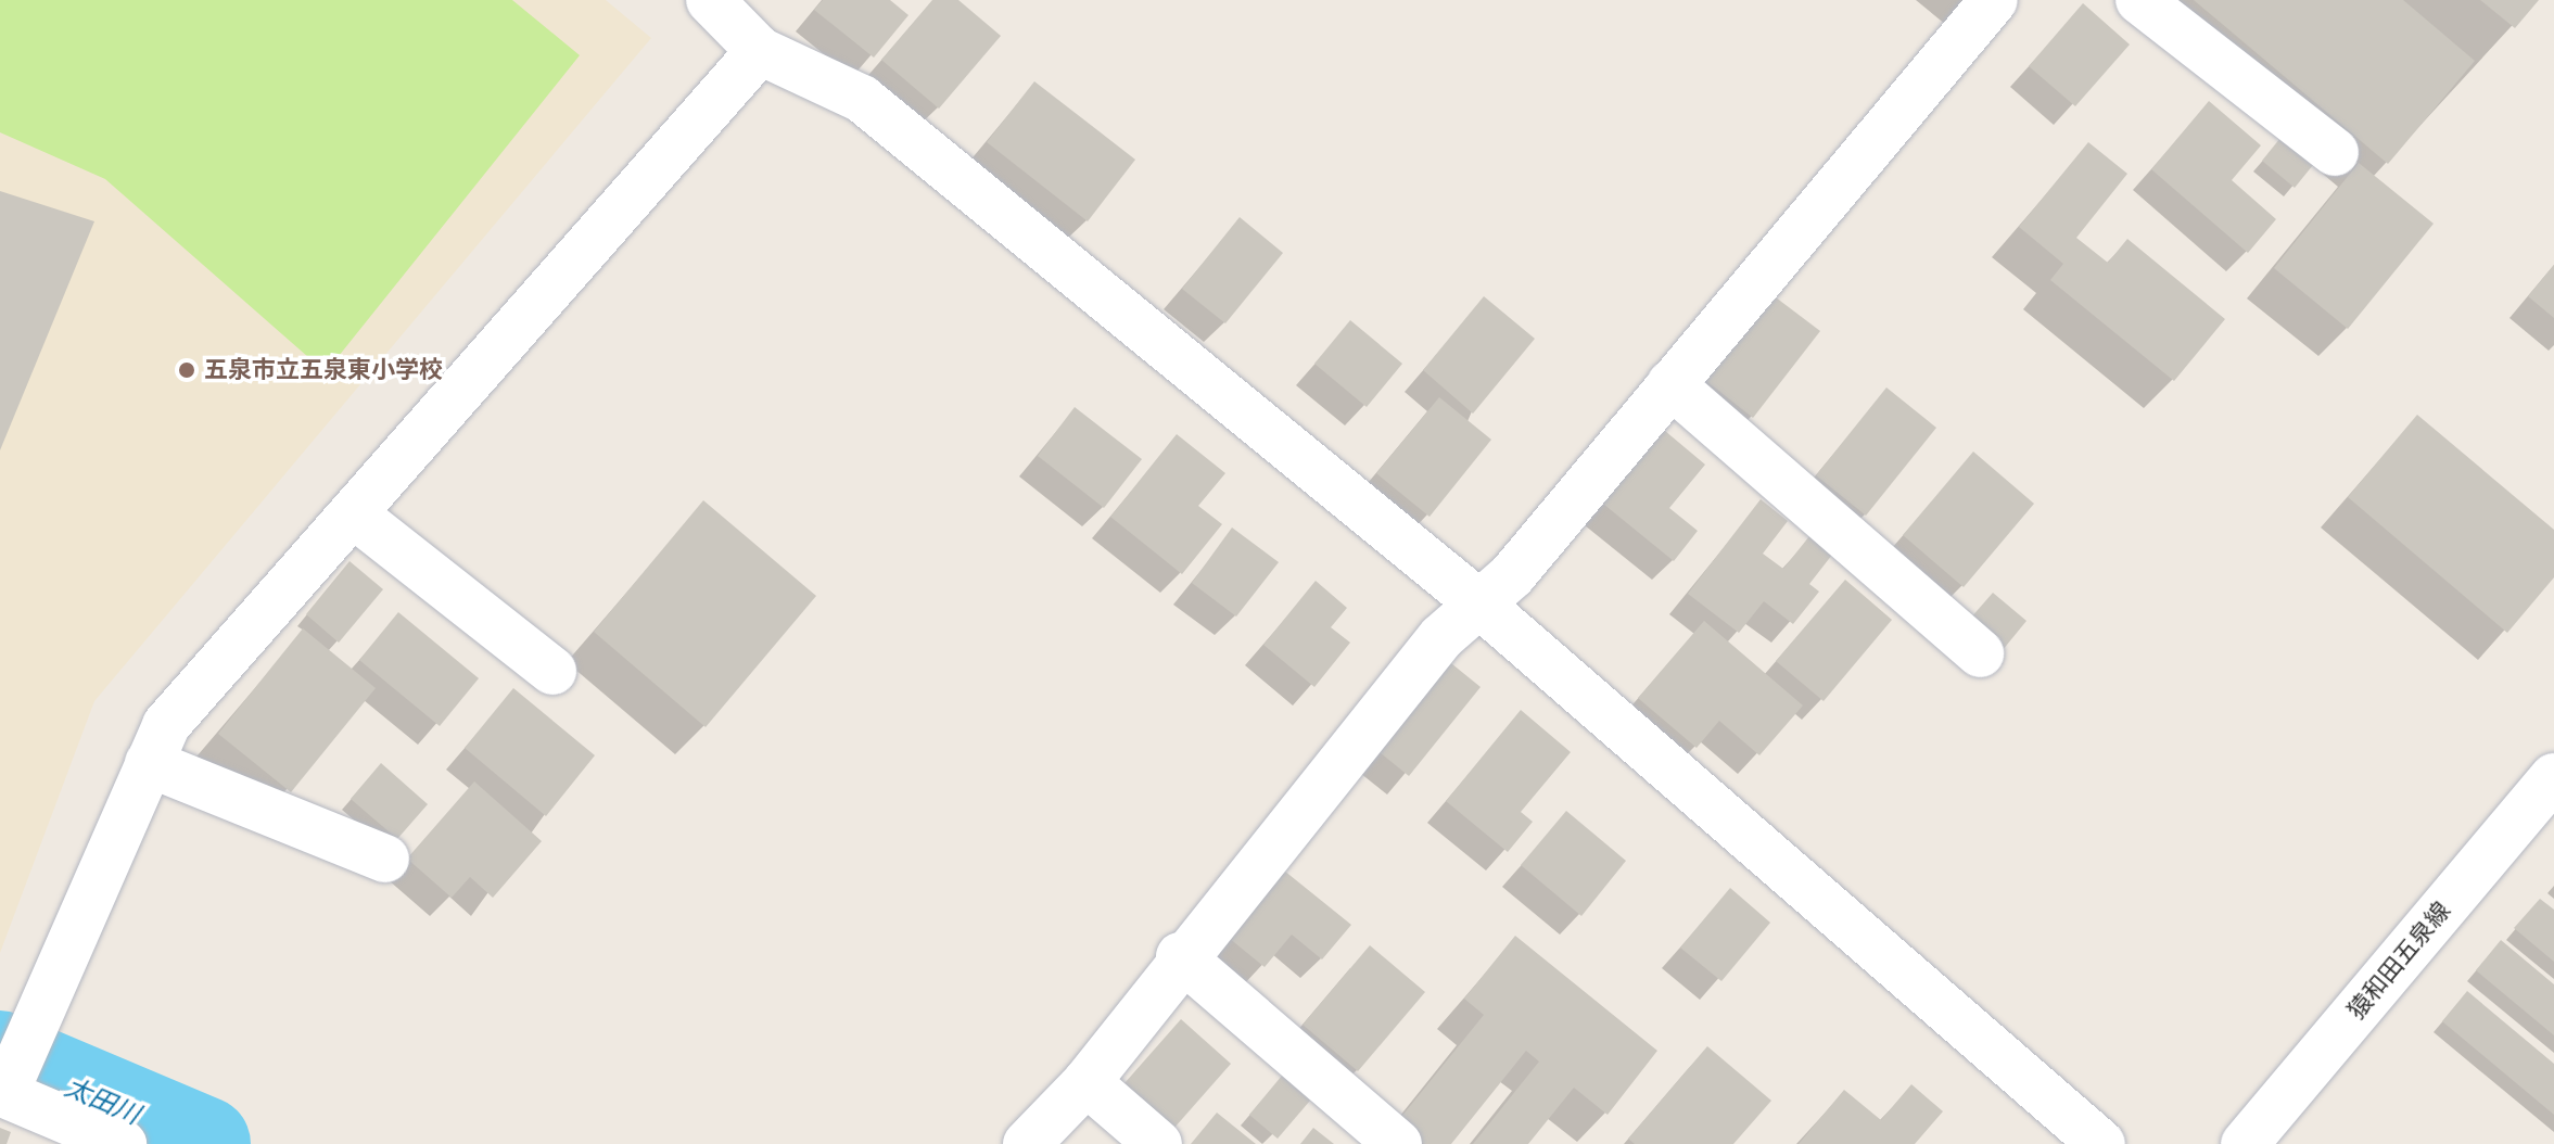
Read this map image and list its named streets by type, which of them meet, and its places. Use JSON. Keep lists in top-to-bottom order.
{
  "streets": {
    "street": ["猿和田五泉線"]
  },
  "water": ["太田川"],
  "places": ["五泉市立五泉東小学校"]
}
